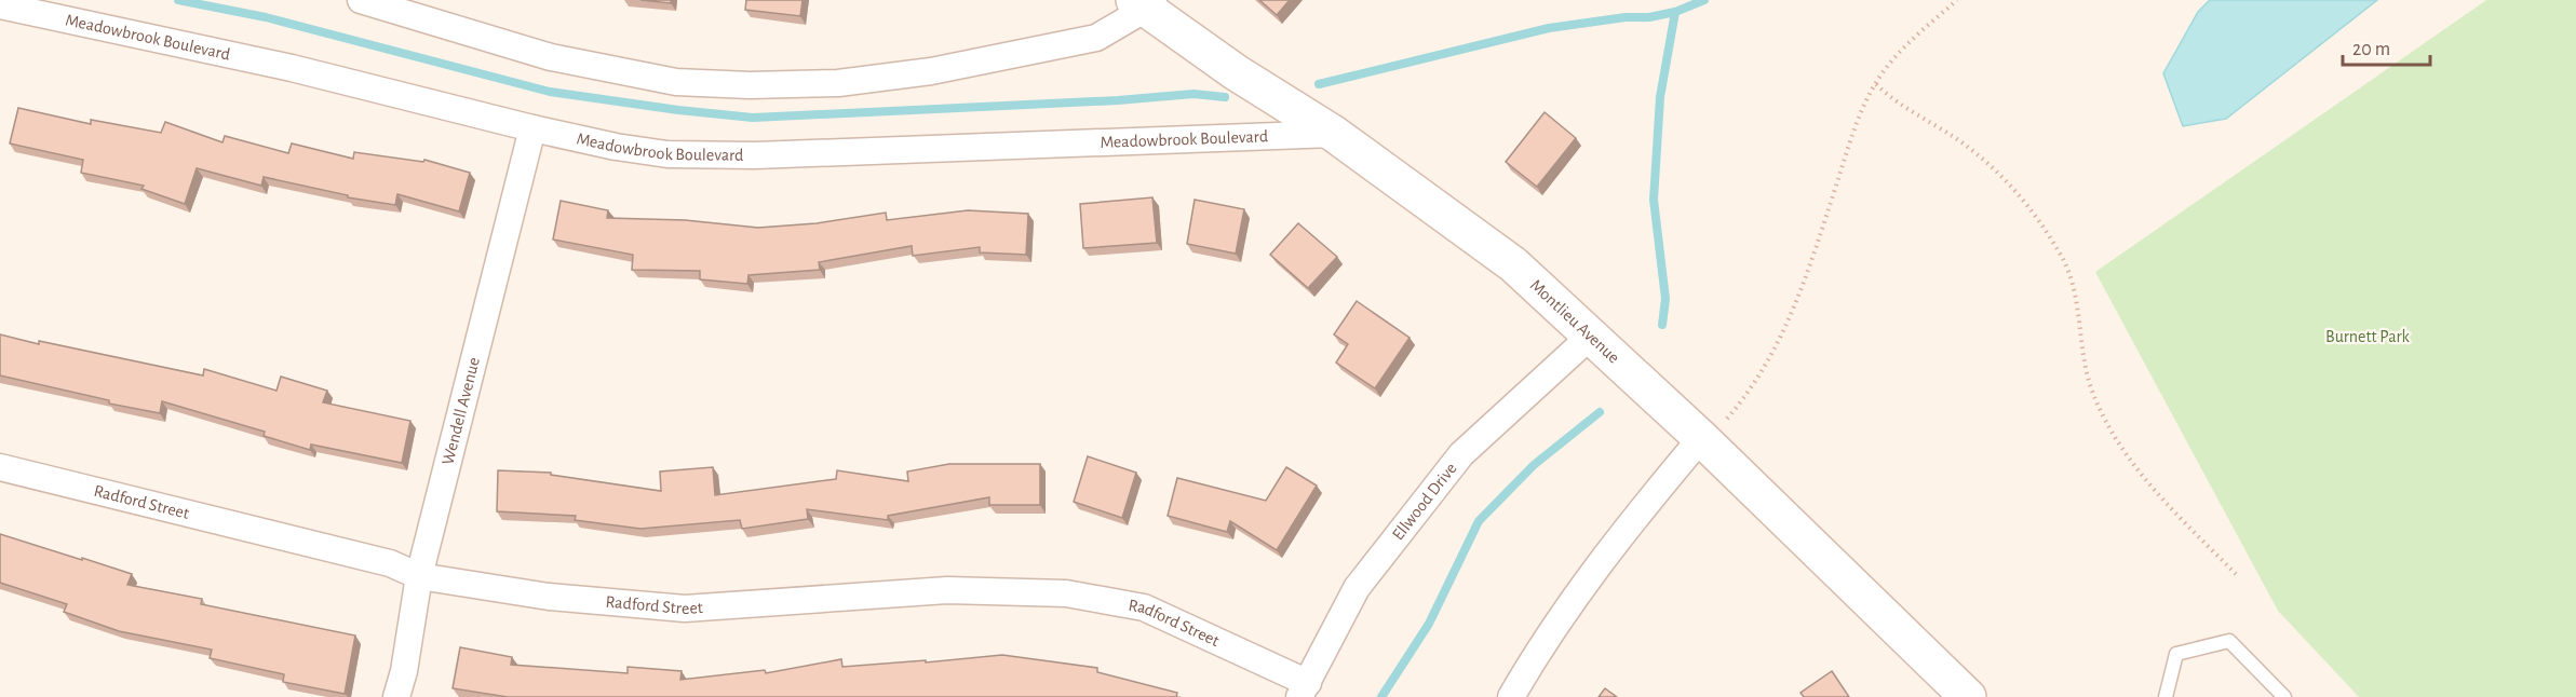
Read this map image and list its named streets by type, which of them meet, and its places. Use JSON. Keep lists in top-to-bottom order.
{
  "streets": {
    "street": [
      "Meadowbrook Boulevard",
      "Montlieu Avenue",
      "Wendell Avenue",
      "Ellwood Drive",
      "Radford Street"
    ]
  },
  "crossings": [
    ["Meadowbrook Boulevard", "Montlieu Avenue"],
    ["Meadowbrook Boulevard", "Wendell Avenue"],
    ["Montlieu Avenue", "Ellwood Drive"],
    ["Wendell Avenue", "Radford Street"],
    ["Ellwood Drive", "Radford Street"]
  ],
  "parks": ["Burnett Park"],
  "scale_bar": "20 m"
}
